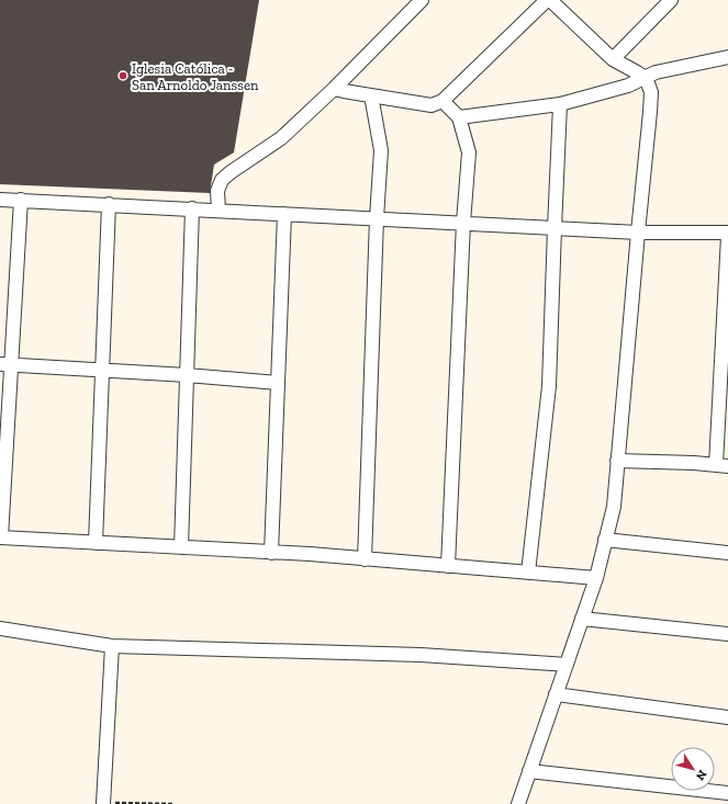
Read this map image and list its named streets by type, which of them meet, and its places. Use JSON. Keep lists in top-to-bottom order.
{
  "places": ["Iglesia Católica - San Arnoldo Janssen"],
  "north": "bottom right"
}
